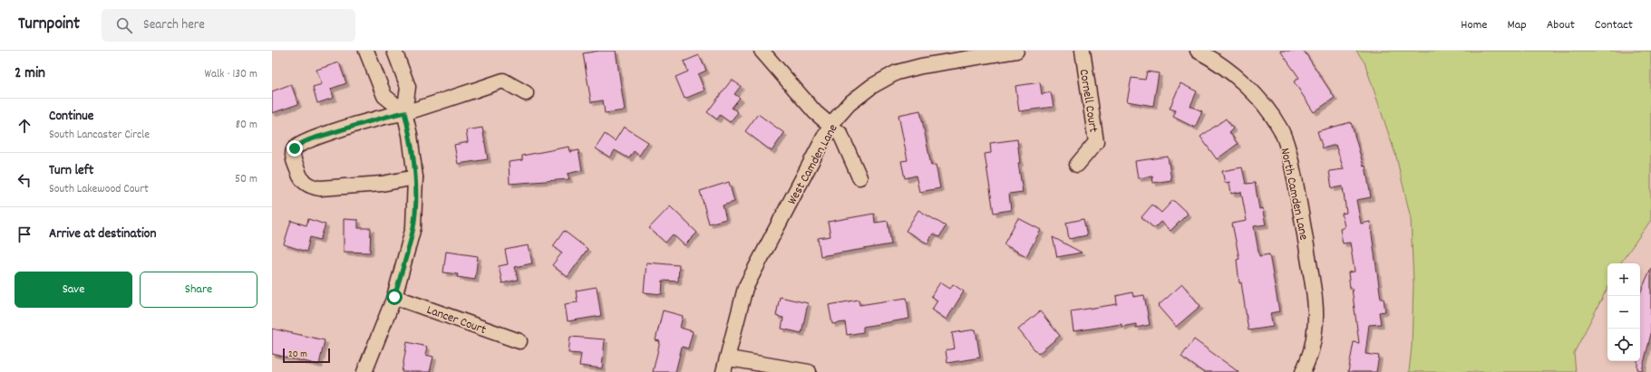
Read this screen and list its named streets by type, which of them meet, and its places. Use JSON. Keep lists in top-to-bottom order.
{
  "streets": {
    "street": [
      "Cornell Court",
      "West Camden Lane",
      "North Camden Lane",
      "Lancer Court"
    ]
  },
  "scale_bar": "20 m",
  "page": {
    "header": "Turnpoint",
    "search": "Search here",
    "nav": [
      "Home",
      "Map",
      "About",
      "Contact"
    ],
    "heading": ["2 min", "Walk · 130 m"],
    "list": [
      ["Continue", "South Lancaster Circle", "80 m"],
      ["Turn left", "South Lakewood Court", "50 m"],
      "Arrive at destination"
    ],
    "buttons": ["Save", "Share"],
    "map_buttons": ["+", "−"],
    "scale": "20 m"
  }
}
